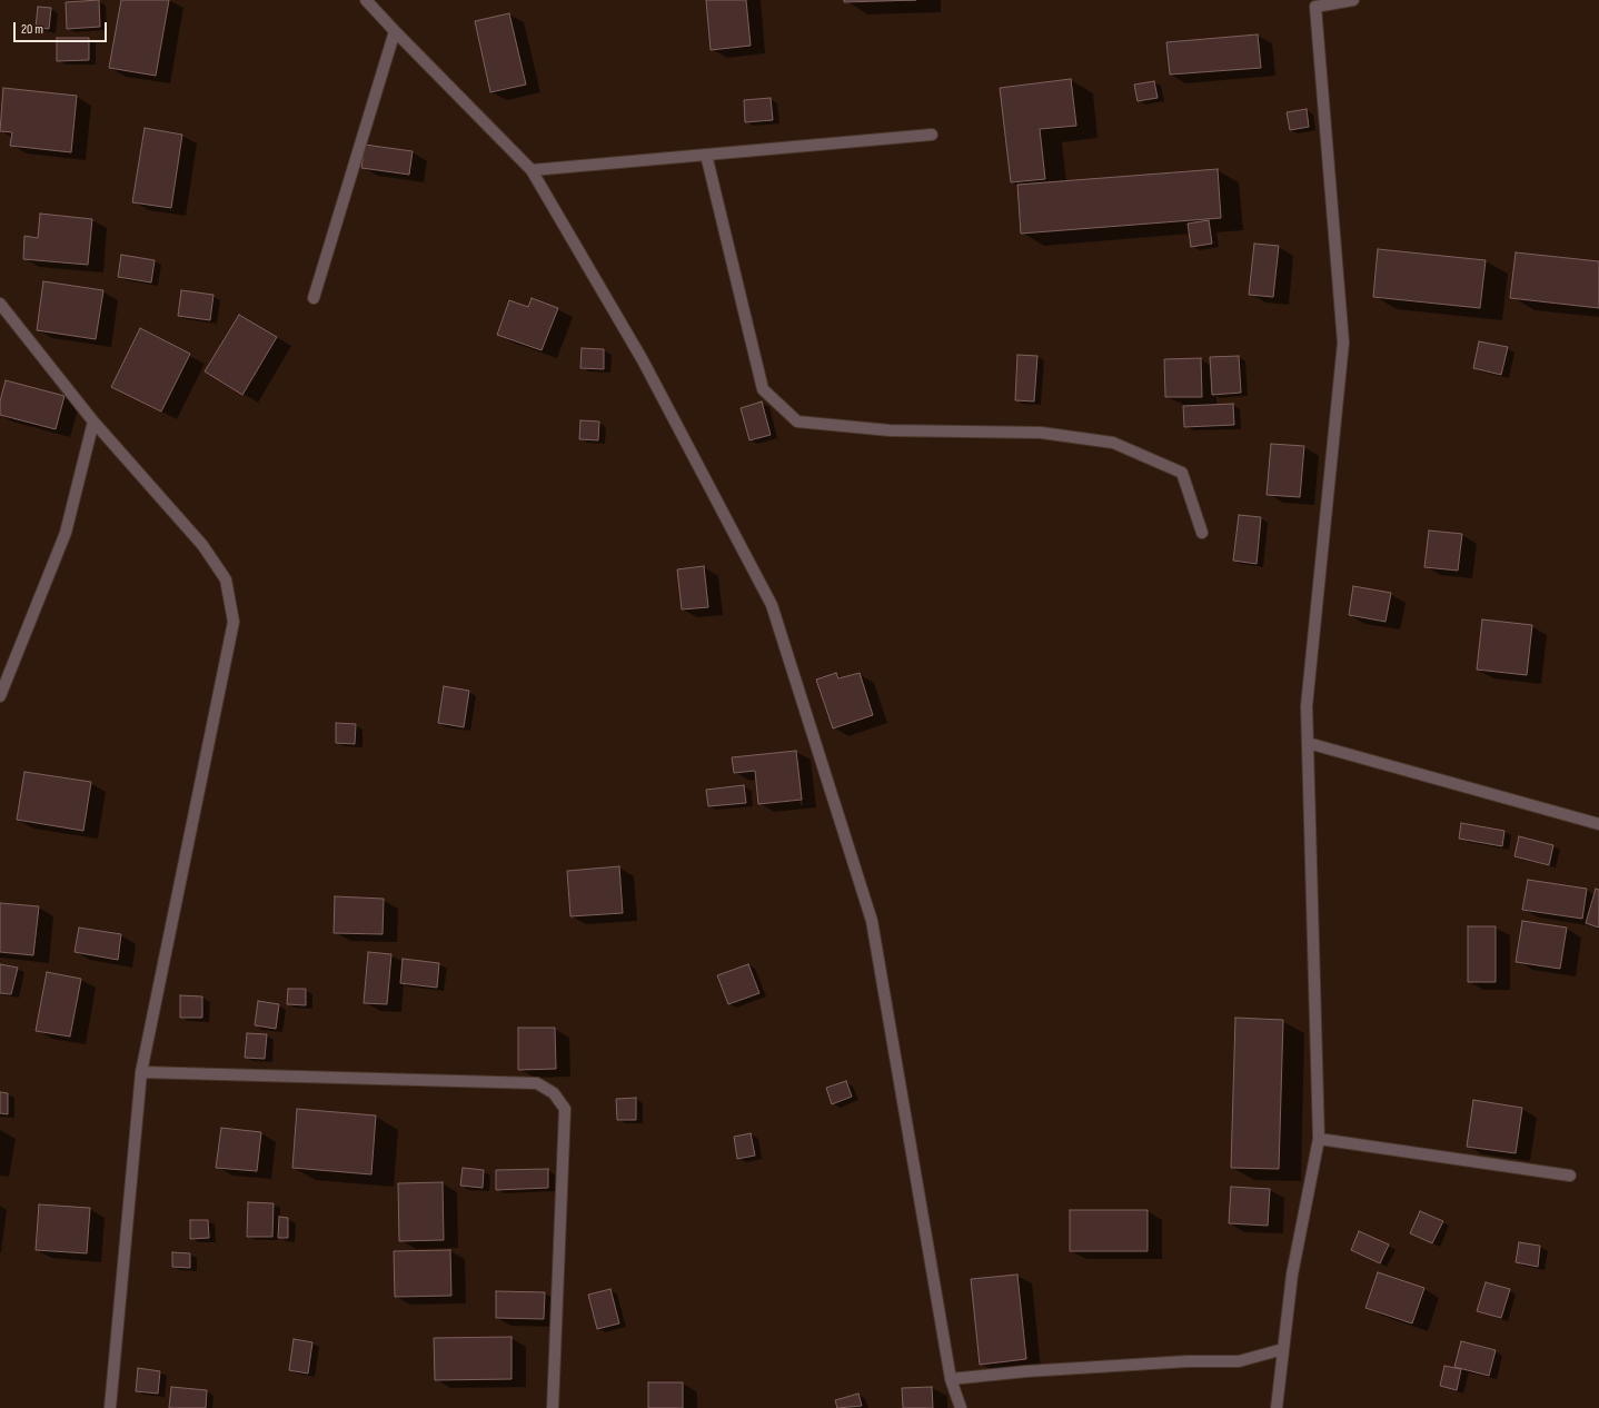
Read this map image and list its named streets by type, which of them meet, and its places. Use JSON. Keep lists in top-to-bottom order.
{
  "scale_bar": "20 m"
}
